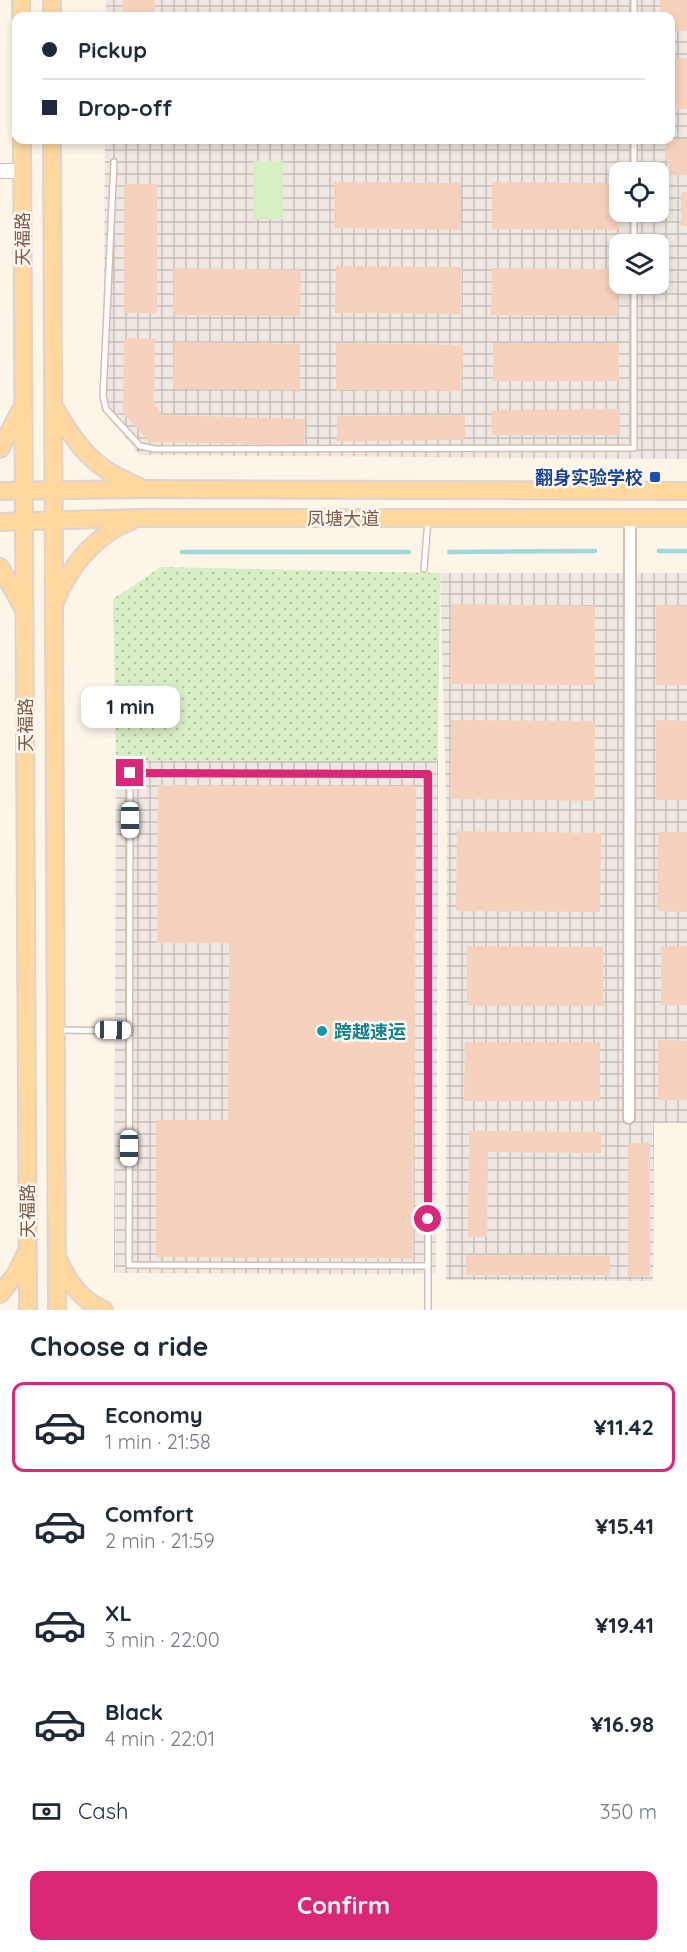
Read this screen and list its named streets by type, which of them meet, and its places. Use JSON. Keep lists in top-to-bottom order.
{
  "streets": {
    "main road": ["天福路", "凤塘大道"]
  },
  "crossings": [
    ["天福路", "凤塘大道"]
  ],
  "places": {
    "transit": ["翻身实验学校"],
    "other": ["跨越速运"]
  },
  "page": {
    "banner": ["Pickup", "Drop-off"],
    "bubble": "1 min",
    "heading": "Choose a ride",
    "list": [
      {
        "name": "Economy",
        "note": "1 min · 21:58",
        "value": "¥11.42"
      },
      {
        "name": "Comfort",
        "note": "2 min · 21:59",
        "value": "¥15.41"
      },
      {
        "name": "XL",
        "note": "3 min · 22:00",
        "value": "¥19.41"
      },
      {
        "name": "Black",
        "note": "4 min · 22:01",
        "value": "¥16.98"
      }
    ],
    "pay": ["Cash", "350 m"],
    "buttons": "Confirm"
  }
}
